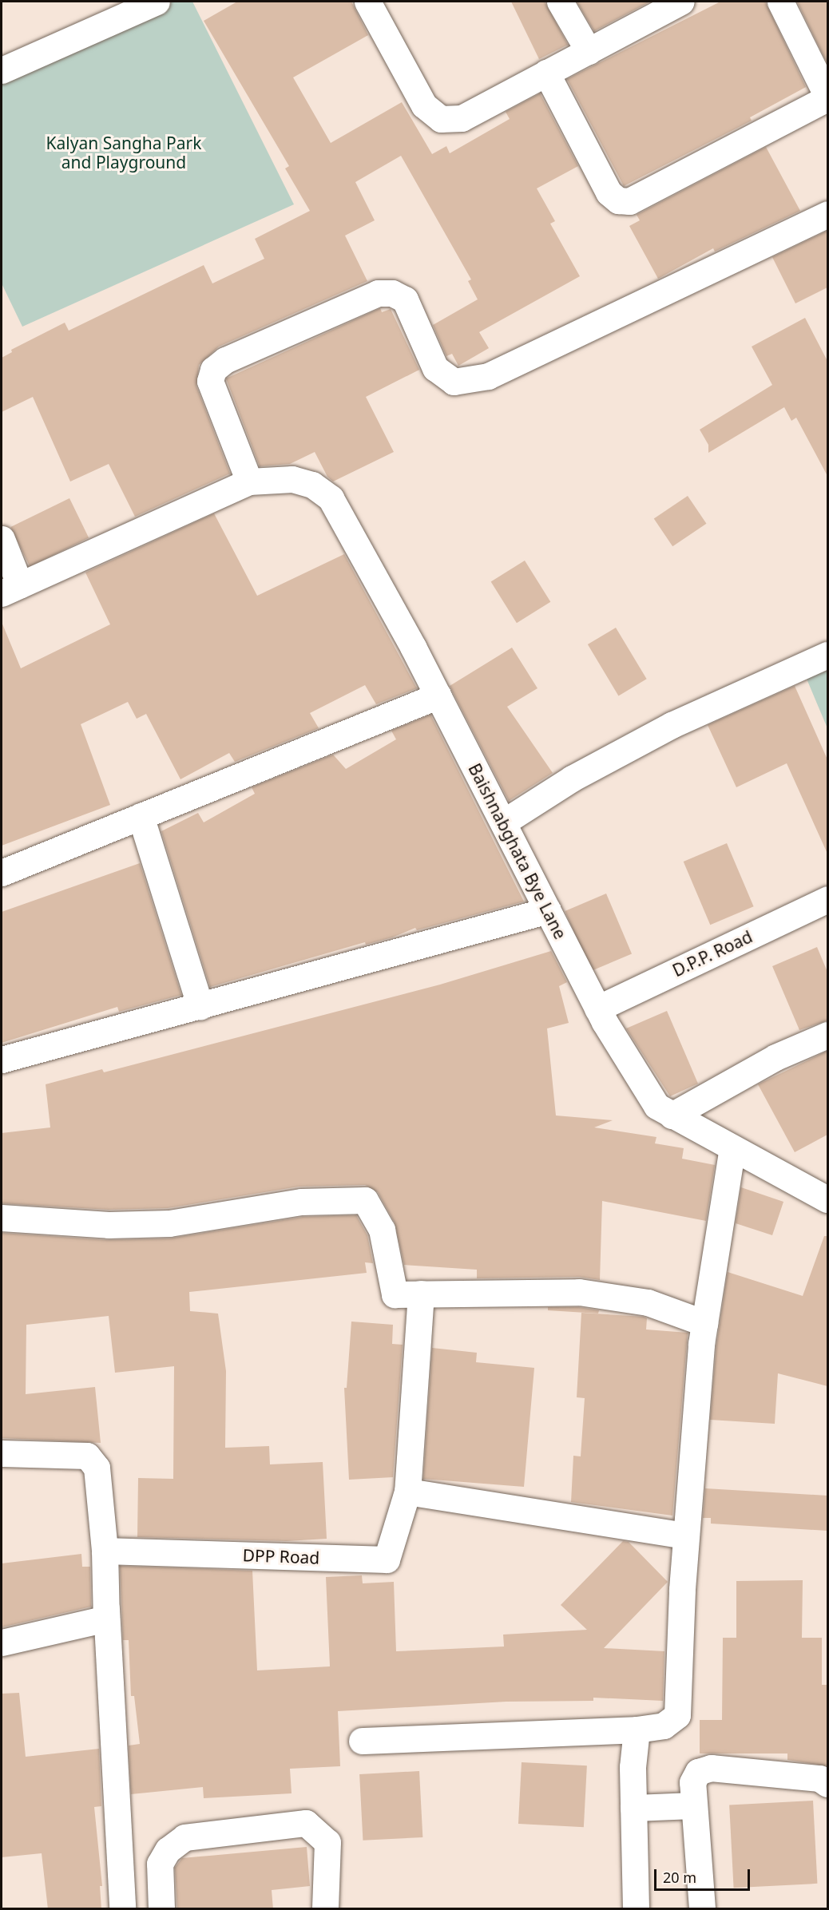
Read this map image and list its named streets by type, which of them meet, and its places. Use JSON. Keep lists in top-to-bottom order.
{
  "streets": {
    "street": ["Baishnabghata Bye Lane", "D.P.P. Road", "DPP Road"]
  },
  "crossings": [
    ["Baishnabghata Bye Lane", "D.P.P. Road"]
  ],
  "parks": ["Kalyan Sangha Park and Playground"],
  "scale_bar": "20 m"
}
